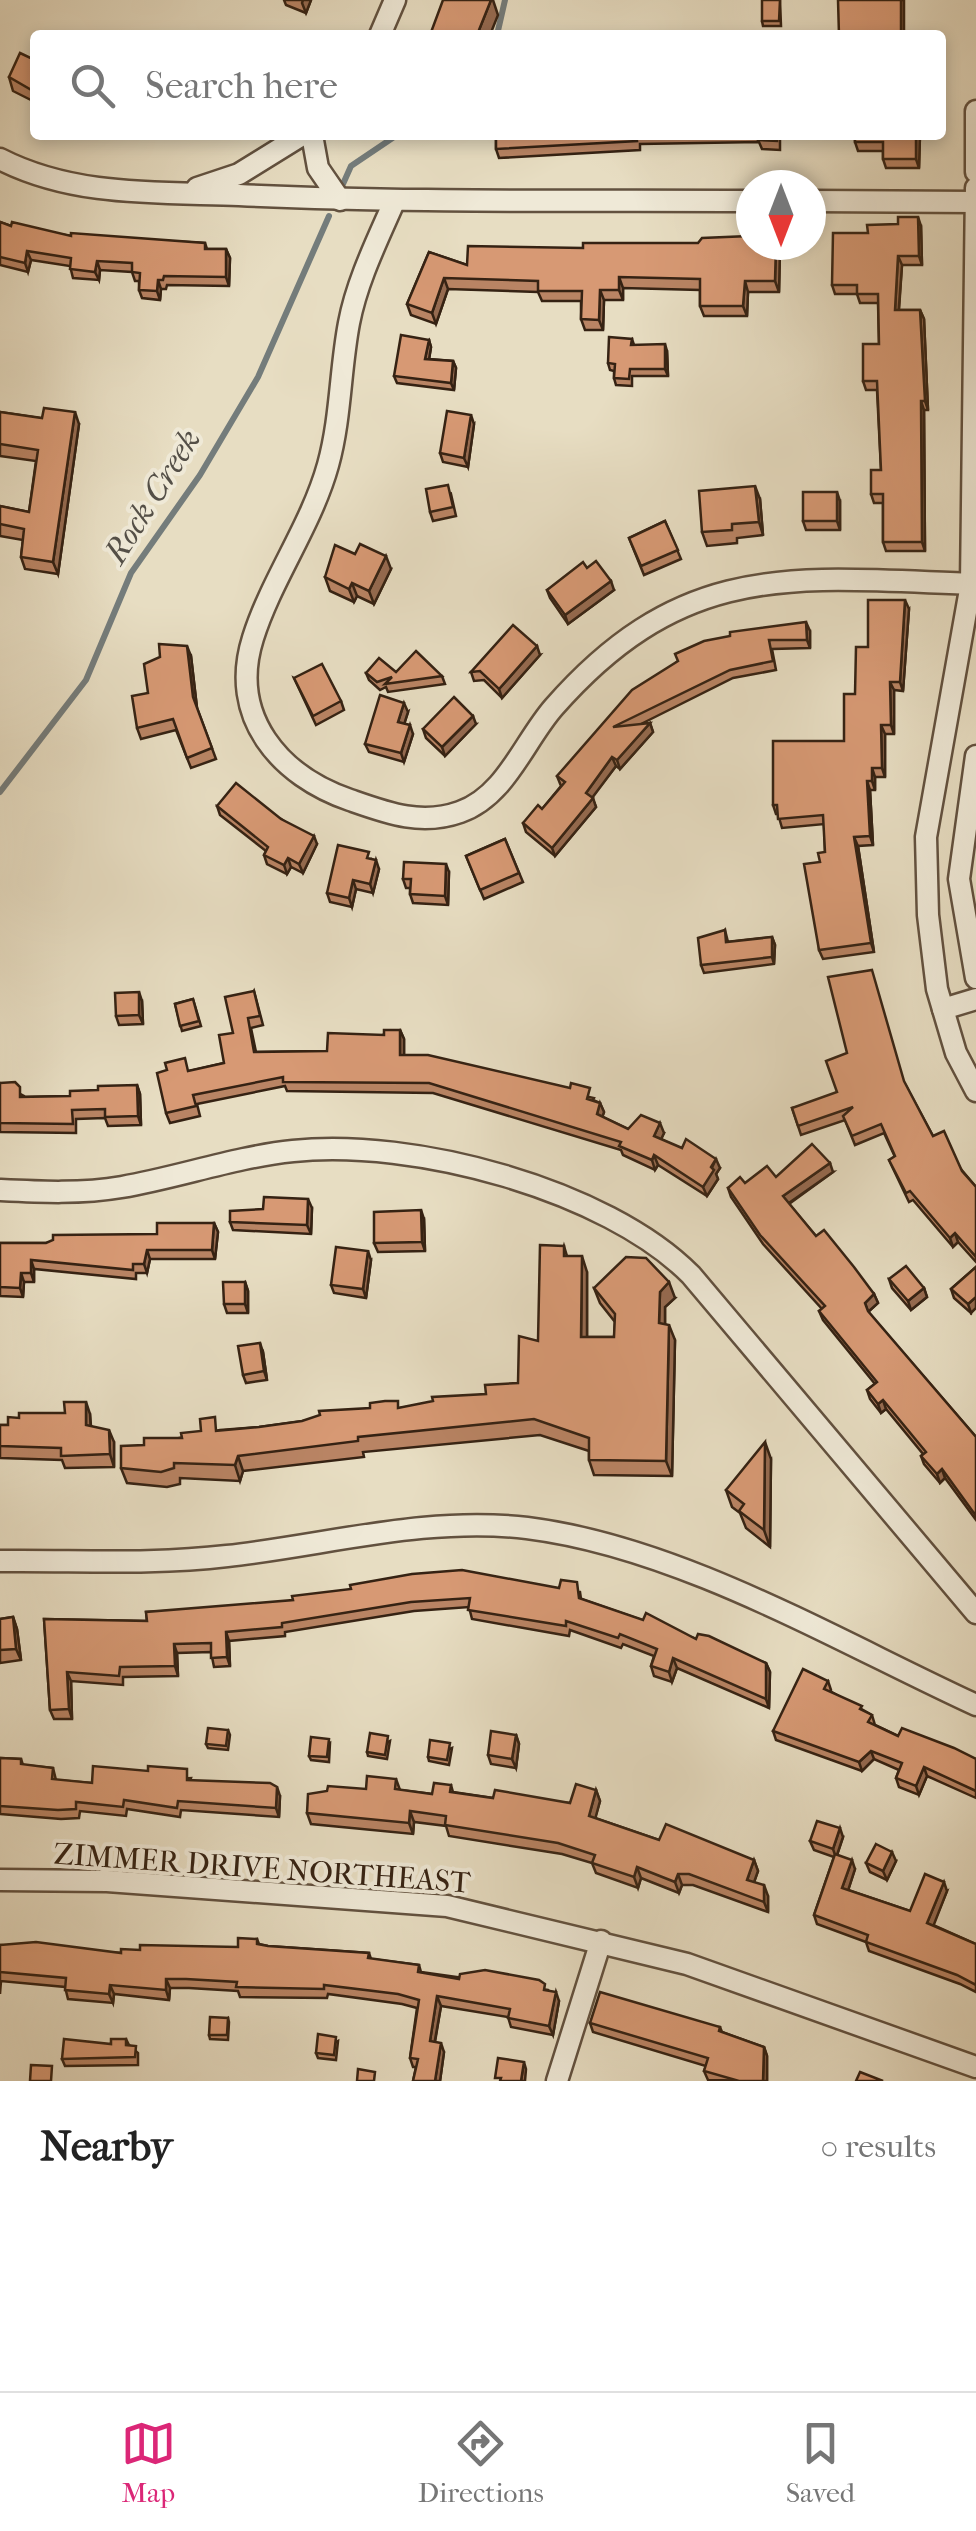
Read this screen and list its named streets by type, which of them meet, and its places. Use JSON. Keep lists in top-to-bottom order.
{
  "streets": {
    "street": ["ZIMMER DRIVE NORTHEAST"]
  },
  "water": ["Rock Creek"],
  "north": "bottom",
  "page": {
    "search": "Search here",
    "heading": ["Nearby", "0 results"],
    "nav": ["Map", "Directions", "Saved"]
  }
}
